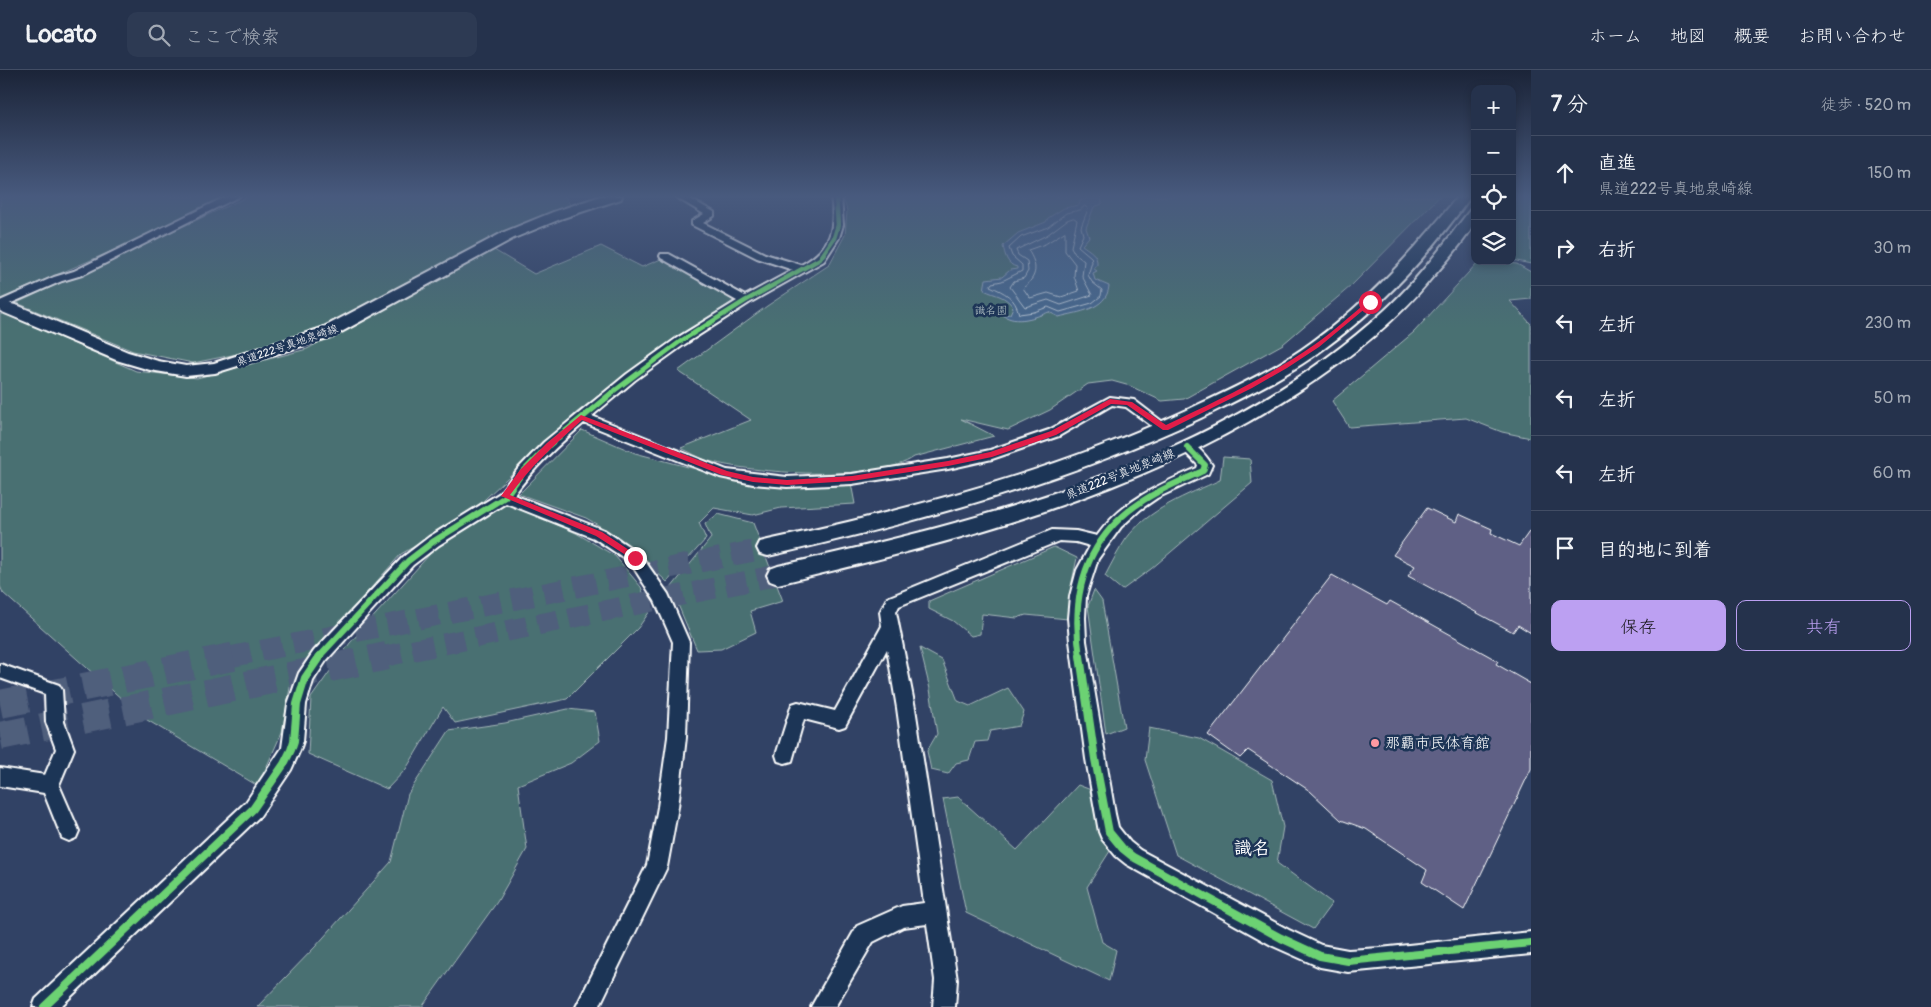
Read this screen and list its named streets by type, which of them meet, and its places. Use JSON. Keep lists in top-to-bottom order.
{
  "streets": {
    "main road": ["県道222号真地泉崎線"]
  },
  "districts": ["識名"],
  "parks": ["識名園"],
  "places": ["那覇市民体育館"],
  "page": {
    "header": "Locato",
    "search": "ここで検索",
    "nav": [
      "ホーム",
      "地図",
      "概要",
      "お問い合わせ"
    ],
    "heading": ["7 分", "徒歩 · 520 m"],
    "map_buttons": ["+", "−"],
    "list": [
      ["直進", "県道222号真地泉崎線", "150 m"],
      ["右折", "30 m"],
      ["左折", "230 m"],
      ["左折", "50 m"],
      ["左折", "60 m"],
      "目的地に到着"
    ],
    "buttons": ["保存", "共有"]
  }
}
